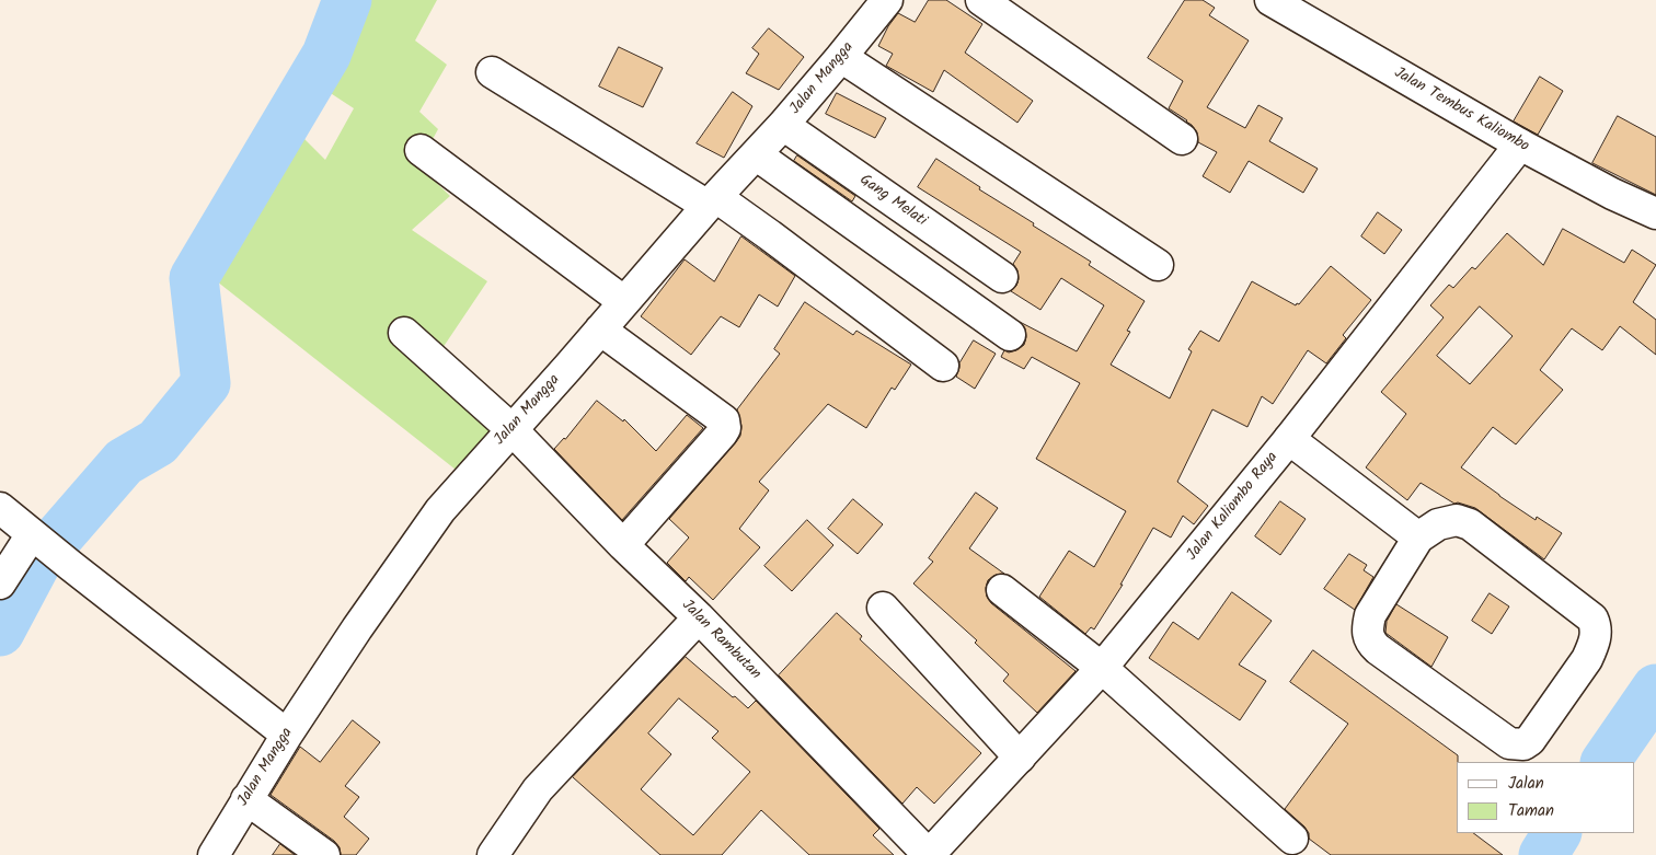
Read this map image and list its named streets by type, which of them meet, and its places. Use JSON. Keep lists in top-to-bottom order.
{
  "streets": {
    "street": [
      "Jalan Mangga",
      "Jalan Tembus Kaliombo",
      "Gang Melati",
      "Jalan Kaliombo Raya",
      "Jalan Rambutan"
    ]
  },
  "crossings": [
    ["Jalan Mangga", "Gang Melati"],
    ["Jalan Mangga", "Jalan Rambutan"],
    ["Jalan Tembus Kaliombo", "Jalan Kaliombo Raya"],
    ["Jalan Kaliombo Raya", "Jalan Rambutan"]
  ],
  "legend": ["Jalan", "Taman"]
}
